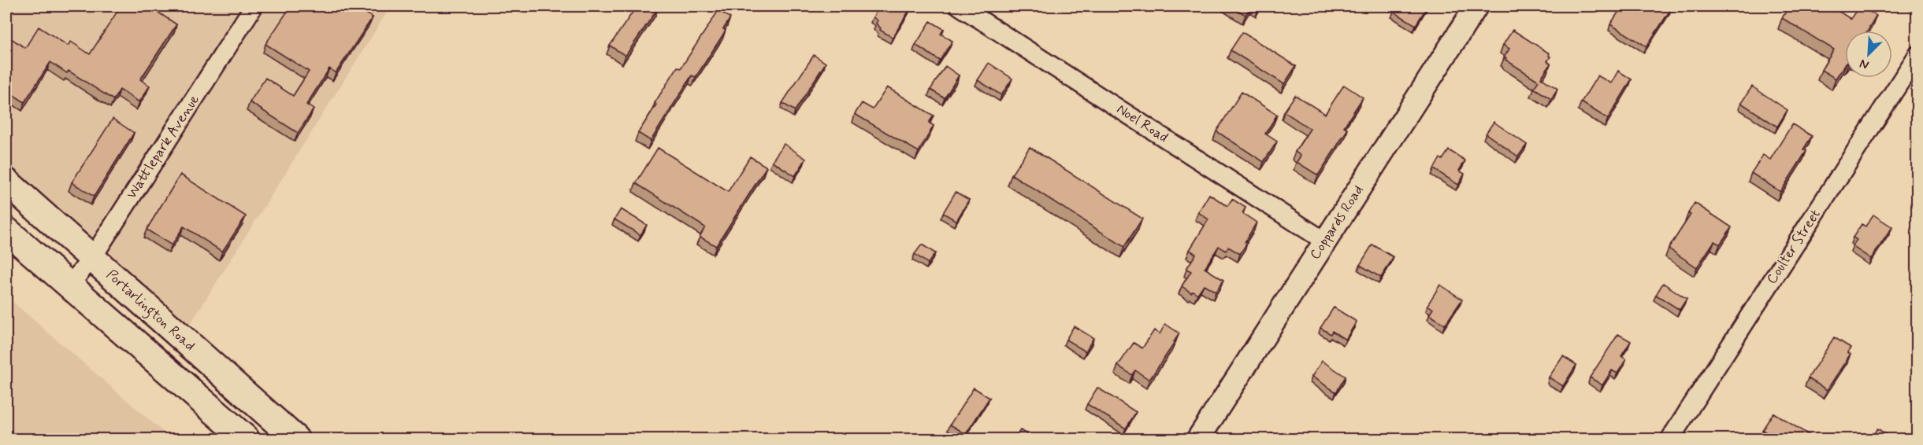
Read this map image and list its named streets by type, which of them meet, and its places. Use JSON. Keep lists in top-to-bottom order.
{
  "streets": {
    "main road": ["Portarlington Road"],
    "street": [
      "Noel Road",
      "Wattlepark Avenue",
      "Coppards Road",
      "Coulter Street"
    ]
  },
  "crossings": [
    ["Noel Road", "Coppards Road"],
    ["Wattlepark Avenue", "Portarlington Road"]
  ],
  "north": "bottom left"
}
